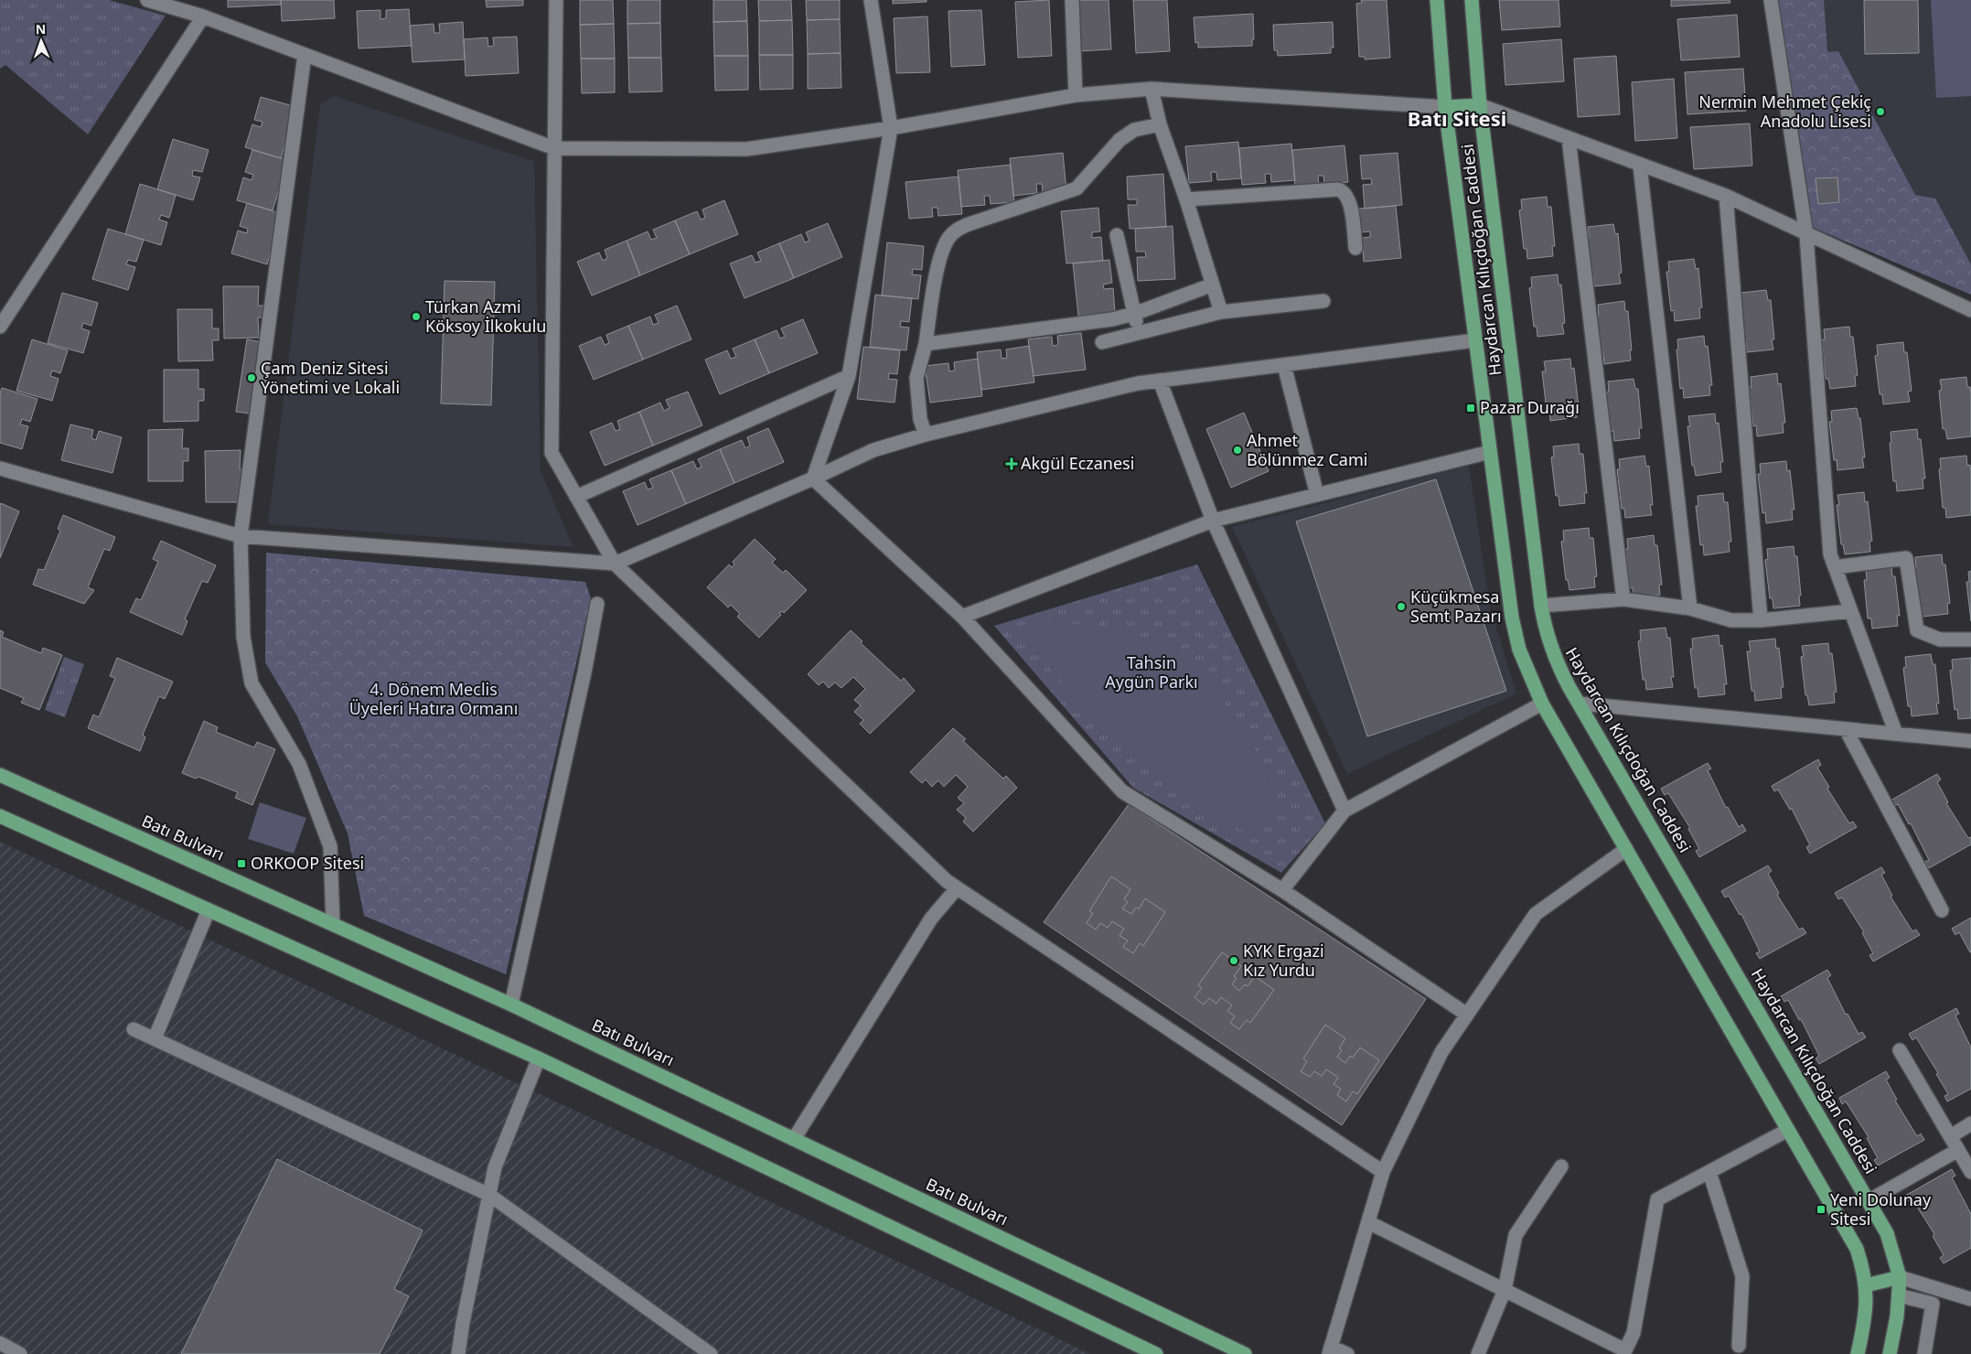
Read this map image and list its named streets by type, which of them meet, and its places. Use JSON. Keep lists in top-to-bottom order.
{
  "streets": {
    "main road": ["Haydarcan Kılıçdoğan Caddesi", "Batı Bulvarı"]
  },
  "districts": ["Batı Sitesi"],
  "parks": ["Tahsin Aygün Parkı", "4. Dönem Meclis Üyeleri Hatıra Ormanı"],
  "places": {
    "other": [
      "Nermin Mehmet Çekiç Anadolu Lisesi",
      "Türkan Azmi Köksoy İlkokulu",
      "Çam Deniz Sitesi Yönetimi ve Lokali",
      "Ahmet Bölünmez Cami",
      "Küçükmesa Semt Pazarı",
      "KYK Ergazi Kız Yurdu"
    ],
    "transit": ["Pazar Durağı", "ORKOOP Sitesi", "Yeni Dolunay Sitesi"],
    "health": ["Akgül Eczanesi"]
  },
  "north": "top"
}
